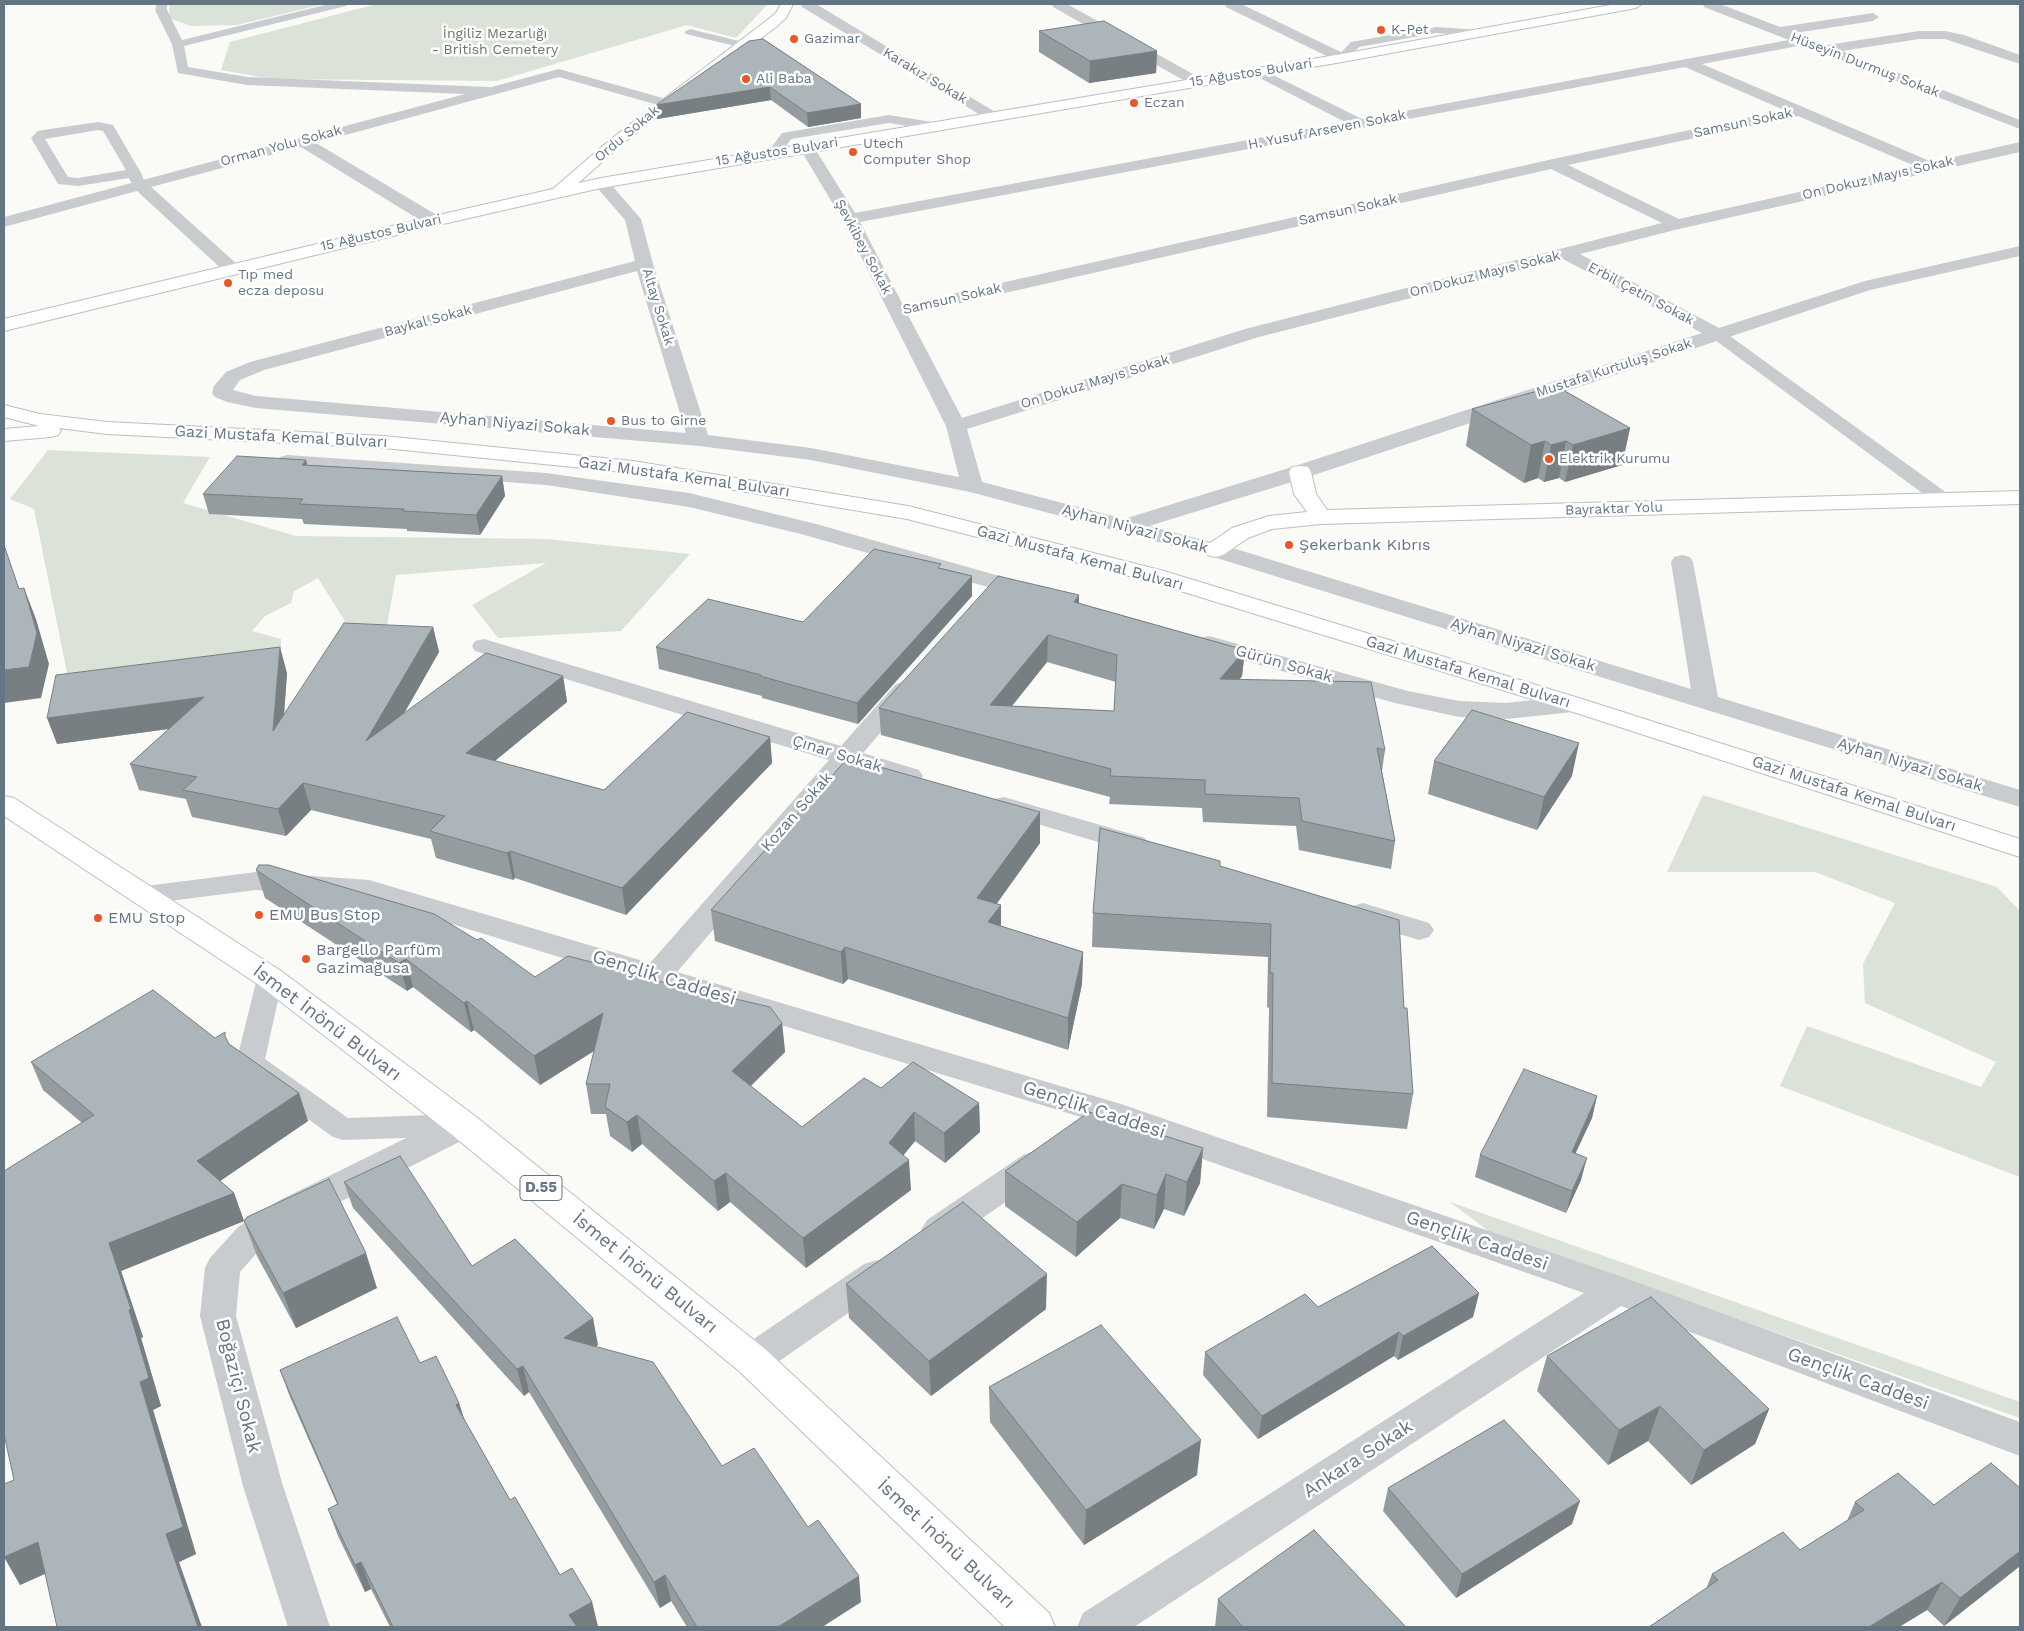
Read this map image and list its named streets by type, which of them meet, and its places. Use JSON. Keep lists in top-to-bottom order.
{
  "streets": {
    "main road": [
      "15 Ağustos Bulvari",
      "Ordu Sokak",
      "Gazi Mustafa Kemal Bulvarı",
      "Bayraktar Yolu",
      "İsmet İnönü Bulvarı",
      "D.55"
    ],
    "street": [
      "Hüseyin Durmuş Sokak",
      "Karakız Sokak",
      "Samsun Sokak",
      "H. Yusuf Arseven Sokak",
      "Orman Yolu Sokak",
      "On Dokuz Mayıs Sokak",
      "Şevkibey Sokak",
      "Erbil Çetin Sokak",
      "Altay Sokak",
      "Baykal Sokak",
      "Mustafa Kurtuluş Sokak",
      "Ayhan Niyazi Sokak",
      "Gürün Sokak",
      "Çınar Sokak",
      "Kozan Sokak",
      "Gençlik Caddesi",
      "Boğaziçi Sokak",
      "Ankara Sokak"
    ]
  },
  "crossings": [
    ["Hüseyin Durmuş Sokak", "H. Yusuf Arseven Sokak"],
    ["15 Ağustos Bulvari", "Karakız Sokak"],
    ["15 Ağustos Bulvari", "Ordu Sokak"],
    ["15 Ağustos Bulvari", "Şevkibey Sokak"],
    ["15 Ağustos Bulvari", "Altay Sokak"],
    ["Samsun Sokak", "Şevkibey Sokak"],
    ["H. Yusuf Arseven Sokak", "Şevkibey Sokak"],
    ["Ordu Sokak", "Orman Yolu Sokak"],
    ["On Dokuz Mayıs Sokak", "Şevkibey Sokak"],
    ["On Dokuz Mayıs Sokak", "Erbil Çetin Sokak"],
    ["Şevkibey Sokak", "Ayhan Niyazi Sokak"],
    ["Erbil Çetin Sokak", "Mustafa Kurtuluş Sokak"],
    ["Altay Sokak", "Baykal Sokak"],
    ["Altay Sokak", "Ayhan Niyazi Sokak"],
    ["Baykal Sokak", "Ayhan Niyazi Sokak"],
    ["Mustafa Kurtuluş Sokak", "Ayhan Niyazi Sokak"],
    ["Ayhan Niyazi Sokak", "Bayraktar Yolu"],
    ["Gazi Mustafa Kemal Bulvarı", "Gürün Sokak"],
    ["Çınar Sokak", "Kozan Sokak"],
    ["Kozan Sokak", "Gençlik Caddesi"],
    ["Gençlik Caddesi", "İsmet İnönü Bulvarı"],
    ["Gençlik Caddesi", "Ankara Sokak"],
    ["İsmet İnönü Bulvarı", "Boğaziçi Sokak"]
  ],
  "parks": ["İngiliz Mezarlığı - British Cemetery"],
  "places": [
    "K-Pet",
    "Gazimar",
    "Ali Baba",
    "Eczan",
    "Utech Computer Shop",
    "Tıp med ecza deposu",
    "Bus to Girne",
    "Elektrik Kurumu",
    "Şekerbank Kıbrıs",
    "EMU Bus Stop",
    "EMU Stop",
    "Bargello Parfüm Gazimağusa"
  ]
}
